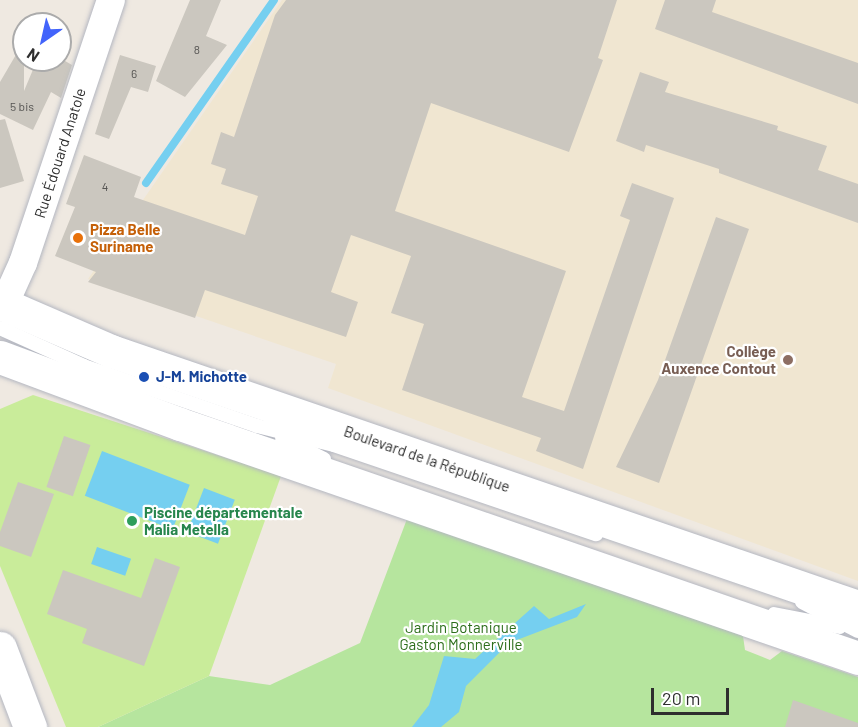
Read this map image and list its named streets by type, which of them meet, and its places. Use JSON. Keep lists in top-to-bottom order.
{
  "streets": {
    "street": ["Rue Édouard Anatole", "Boulevard de la République"]
  },
  "crossings": [
    ["Rue Édouard Anatole", "Boulevard de la République"]
  ],
  "parks": ["Jardin Botanique Gaston Monnerville"],
  "places": [
    "Pizza Belle Suriname",
    "Collège Auxence Contout",
    "J-M. Michotte",
    "Piscine départementale Malia Metella"
  ],
  "house_numbers": [
    "8",
    "6",
    "5 bis",
    "4"
  ],
  "scale_bar": "20 m",
  "north": "bottom left"
}
